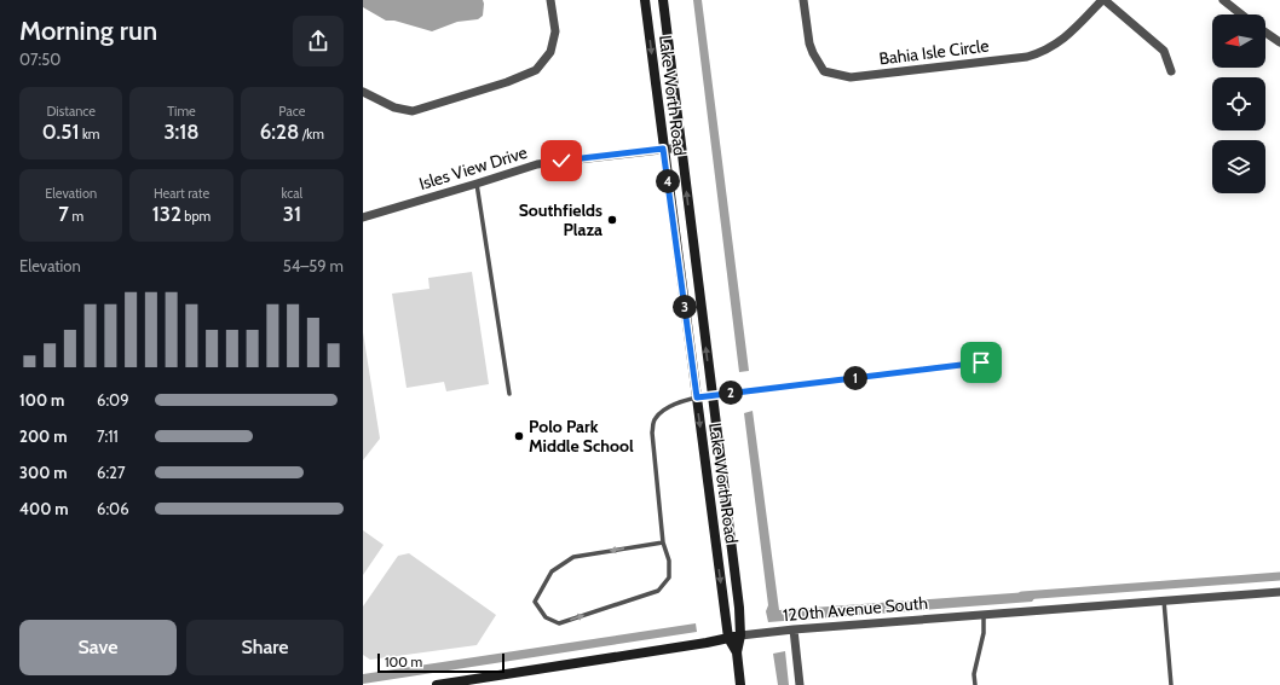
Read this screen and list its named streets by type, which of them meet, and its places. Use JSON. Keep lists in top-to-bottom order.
{
  "streets": {
    "street": [
      "Bahia Isle Circle",
      "Lake Worth Road",
      "Isles View Drive",
      "120th Avenue South"
    ]
  },
  "crossings": [
    ["Lake Worth Road", "Isles View Drive"],
    ["Lake Worth Road", "120th Avenue South"]
  ],
  "places": ["Southfields Plaza", "Polo Park Middle School"],
  "scale_bar": "100 m",
  "north": "left",
  "page": {
    "heading": ["Morning run", "07:50"],
    "stats": [
      ["Distance", "0.51 km"],
      ["Time", "3:18"],
      ["Pace", "6:28 /km"],
      ["Elevation", "7 m"],
      ["Heart rate", "132 bpm"],
      ["kcal", "31"]
    ],
    "pins": [
      "4",
      "3",
      "1",
      "2"
    ],
    "chart": ["Elevation", "54–59 m"],
    "list": [
      {
        "name": "100 m",
        "note": "6:09"
      },
      {
        "name": "200 m",
        "note": "7:11"
      },
      {
        "name": "300 m",
        "note": "6:27"
      },
      {
        "name": "400 m",
        "note": "6:06"
      }
    ],
    "buttons": ["Save", "Share"],
    "scale": "100 m"
  }
}
